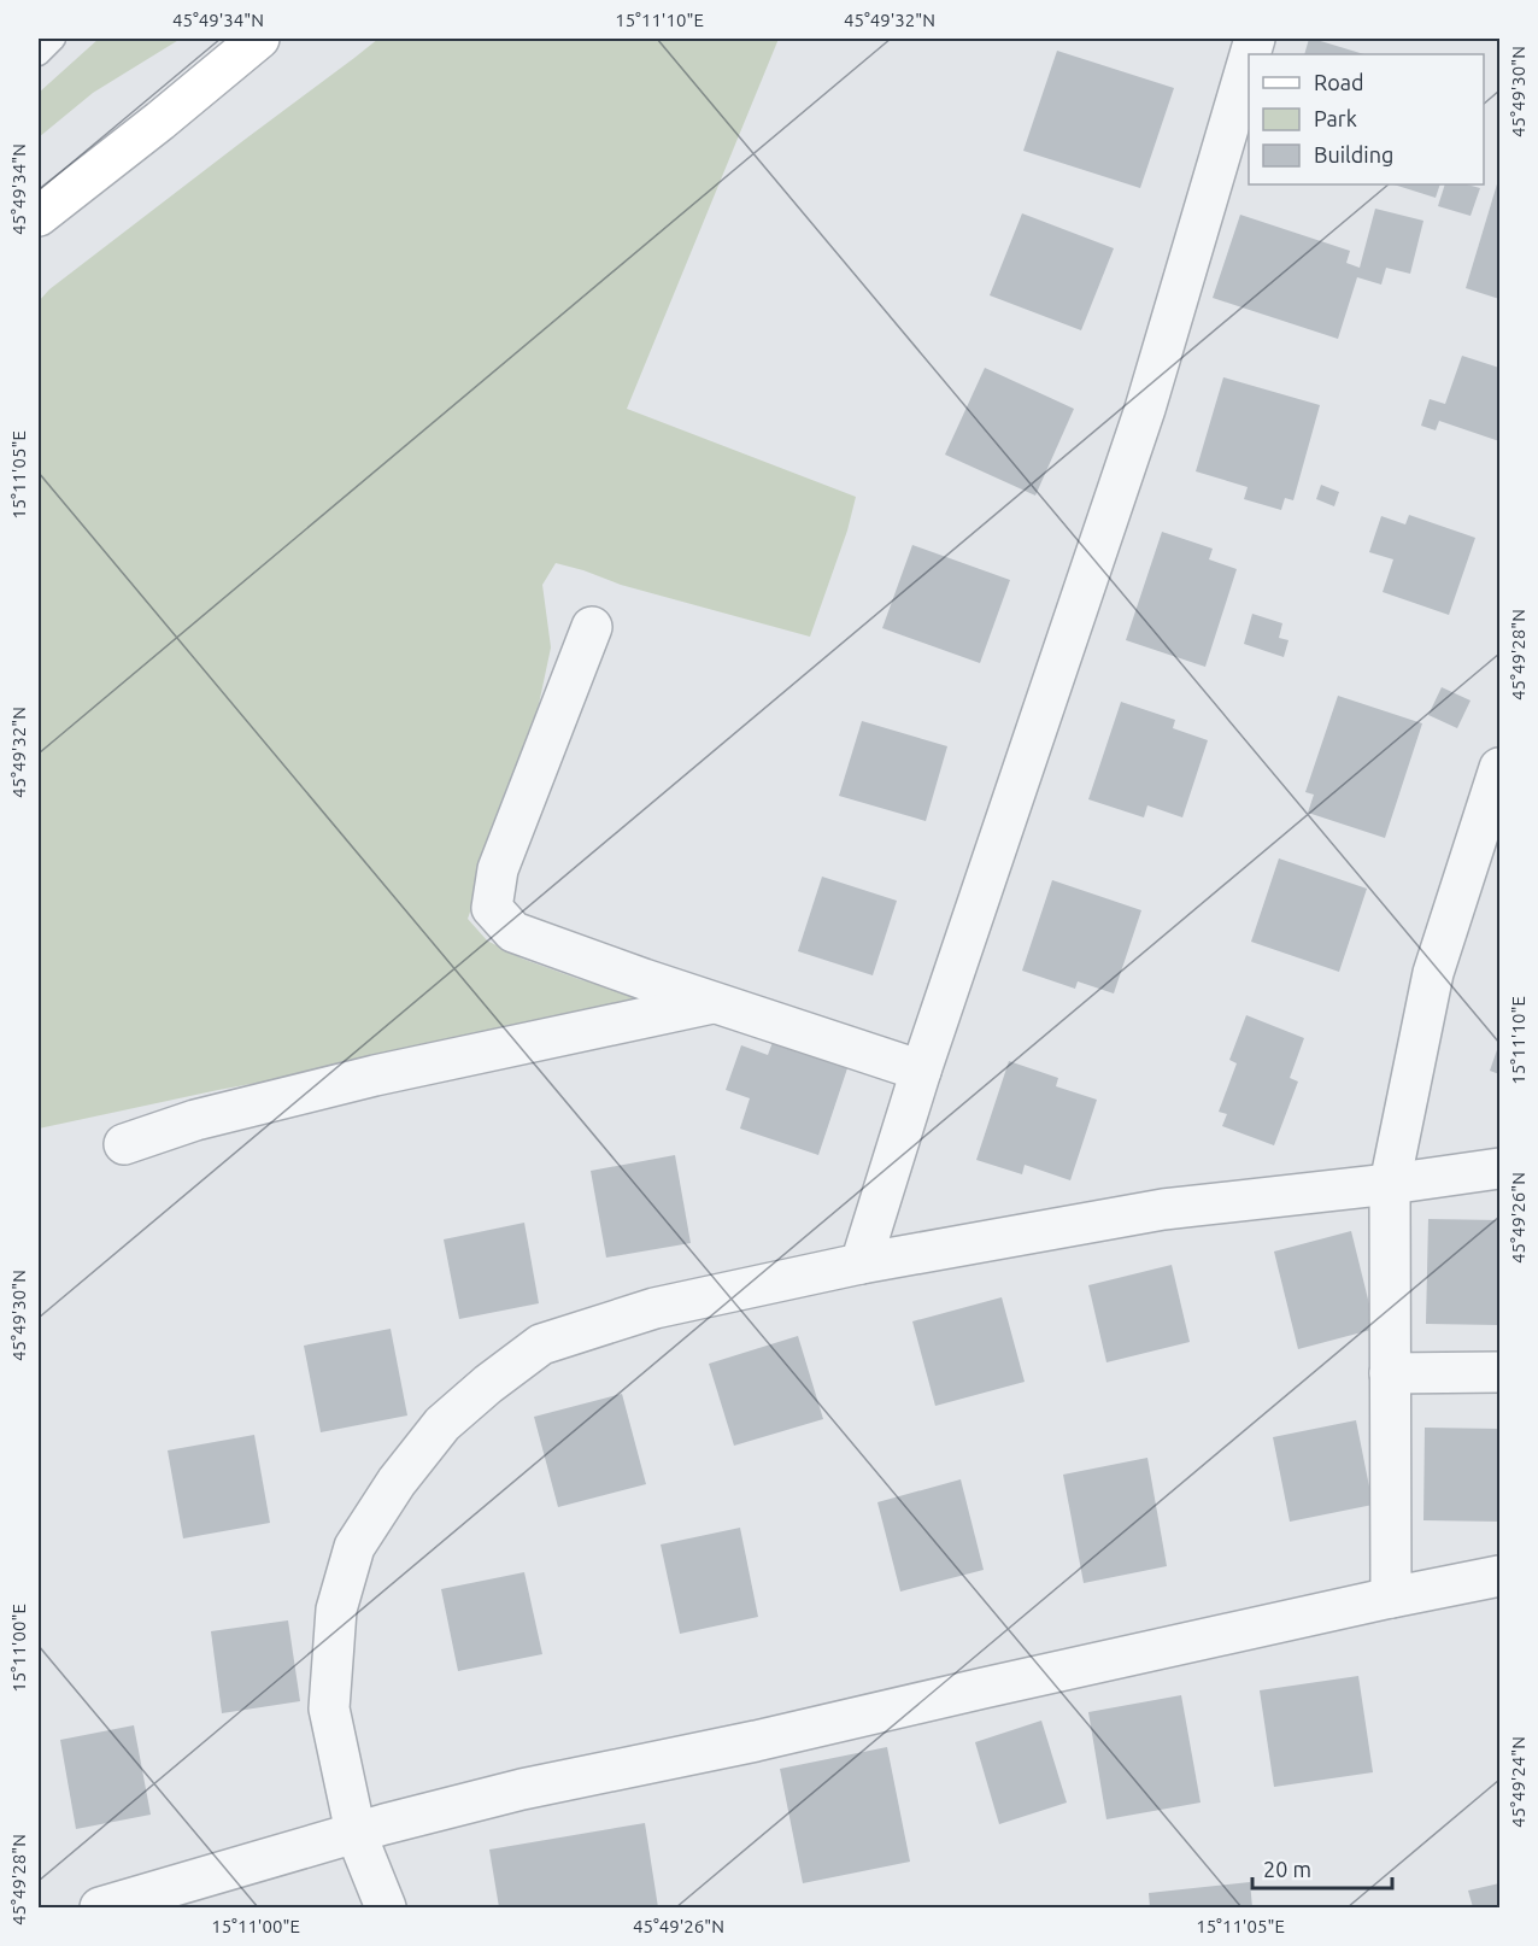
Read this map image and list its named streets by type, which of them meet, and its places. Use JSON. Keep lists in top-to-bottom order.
{
  "legend": ["Road", "Park", "Building"],
  "scale_bar": "20 m",
  "coordinates": [
    "45°49'34\"N",
    "15°11'10\"E",
    "45°49'32\"N",
    "45°49'30\"N",
    "15°11'05\"E",
    "45°49'28\"N",
    "45°49'26\"N",
    "15°11'00\"E",
    "45°49'24\"N"
  ]
}
